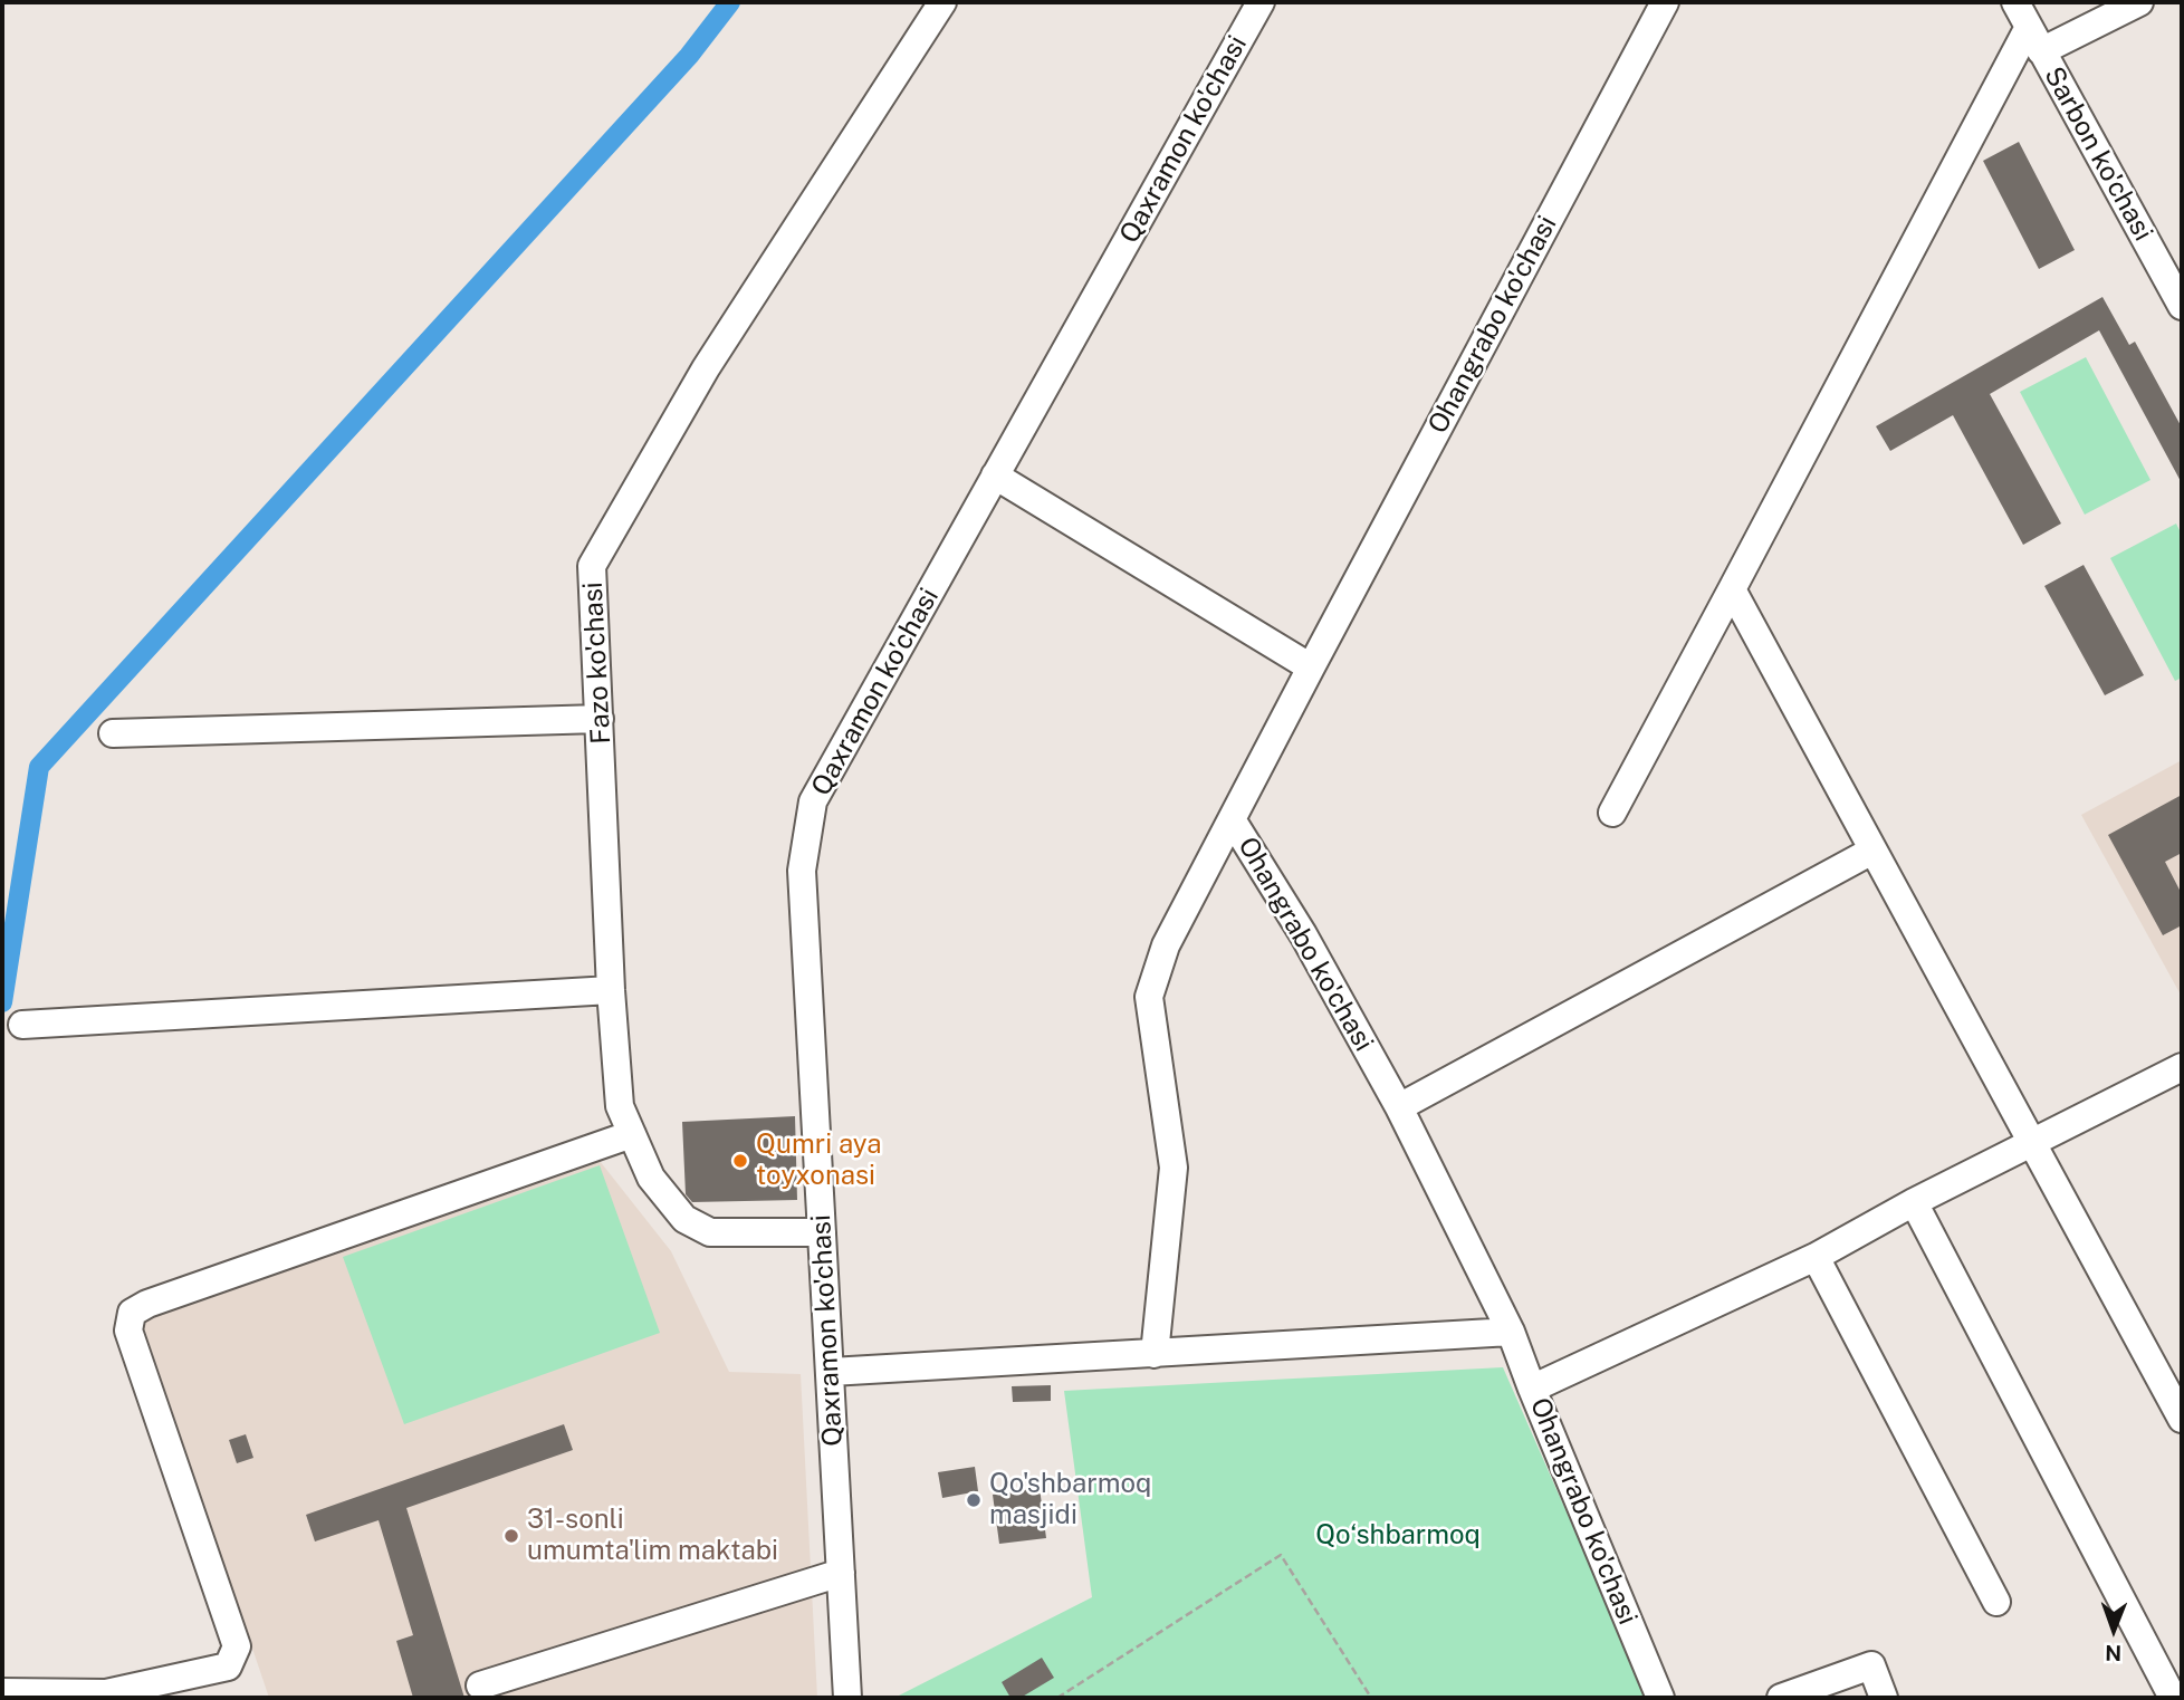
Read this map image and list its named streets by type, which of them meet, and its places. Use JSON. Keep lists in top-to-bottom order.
{
  "streets": {
    "street": [
      "Qaxramon ko'chasi",
      "Sarbon ko'chasi",
      "Ohangrabo ko'chasi",
      "Fazo ko'chasi"
    ]
  },
  "crossings": [
    ["Qaxramon ko'chasi", "Fazo ko'chasi"]
  ],
  "parks": ["Qo‘shbarmoq"],
  "places": ["Qumri aya toyxonasi", "Qo'shbarmoq masjidi", "31-sonli umumta'lim maktabi"],
  "north": "bottom"
}
